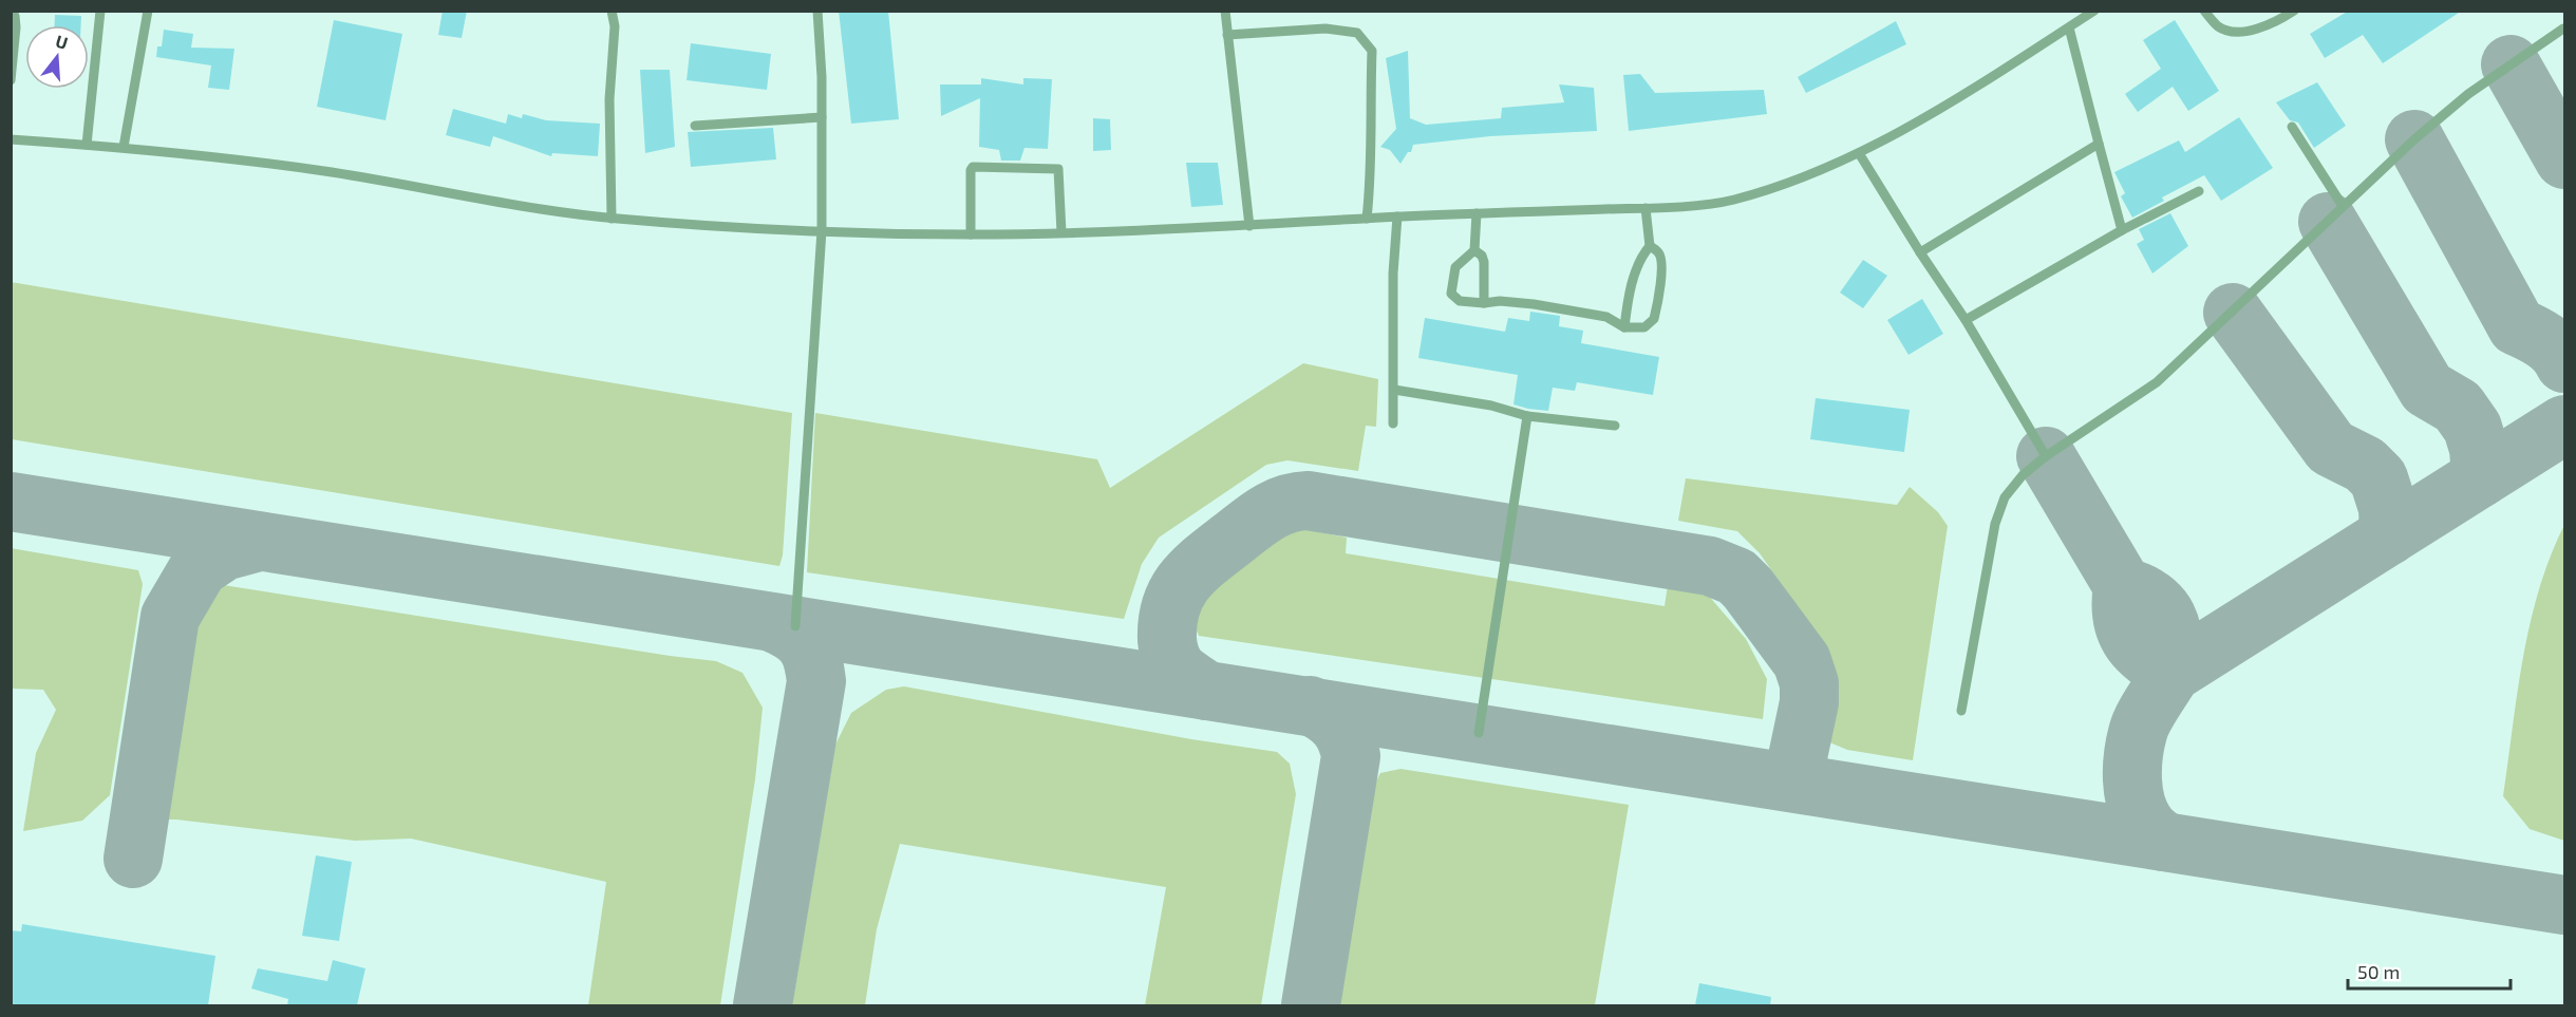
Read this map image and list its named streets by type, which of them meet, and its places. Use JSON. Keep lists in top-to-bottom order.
{
  "scale_bar": "50 m",
  "north": "top"
}
